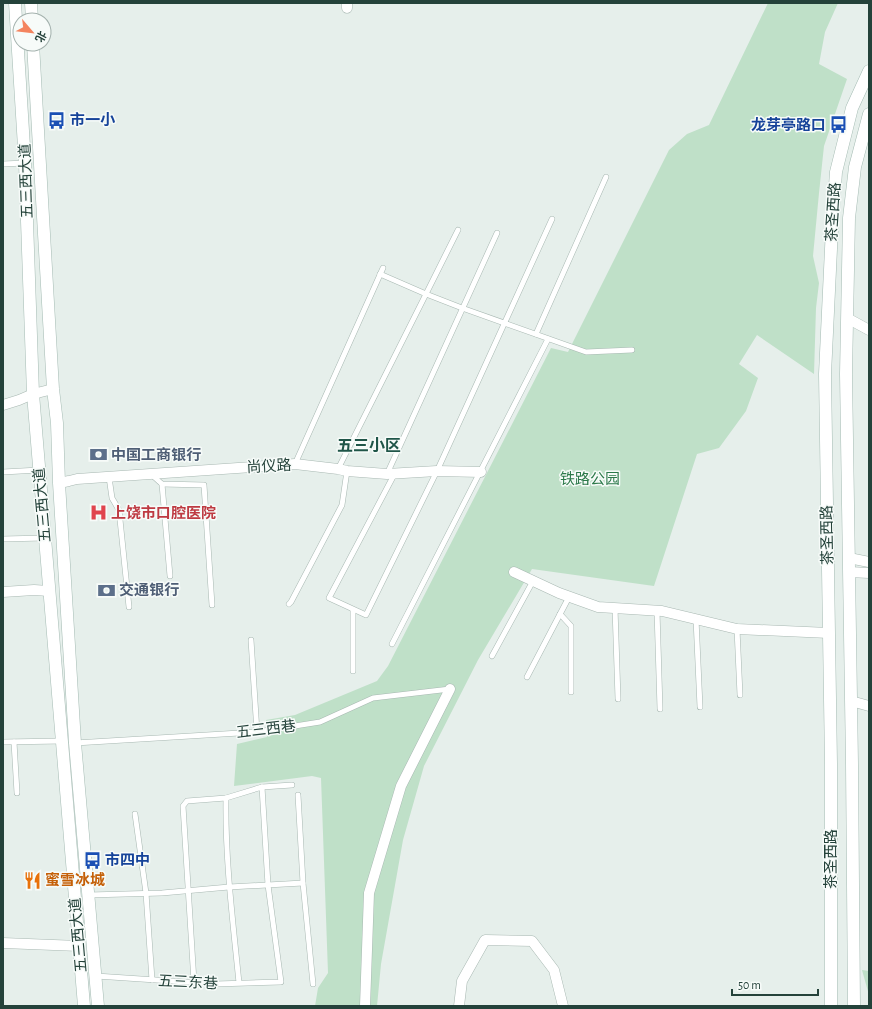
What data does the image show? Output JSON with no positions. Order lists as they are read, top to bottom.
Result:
{
  "streets": {
    "main road": ["五三西大道", "茶圣西路"],
    "street": ["尚仪路"],
    "lane": ["五三西巷", "五三东巷"]
  },
  "crossings": [
    ["五三西大道", "尚仪路"],
    ["五三西大道", "五三西巷"],
    ["五三西大道", "五三东巷"]
  ],
  "districts": ["五三小区"],
  "parks": ["铁路公园"],
  "places": {
    "bus stop": ["市一小", "龙芽亭路口", "市四中"],
    "bank": ["中国工商银行", "交通银行"],
    "hospital": ["上饶市口腔医院"],
    "restaurant": ["蜜雪冰城"]
  },
  "scale_bar": "50 m",
  "north": "bottom right"
}
